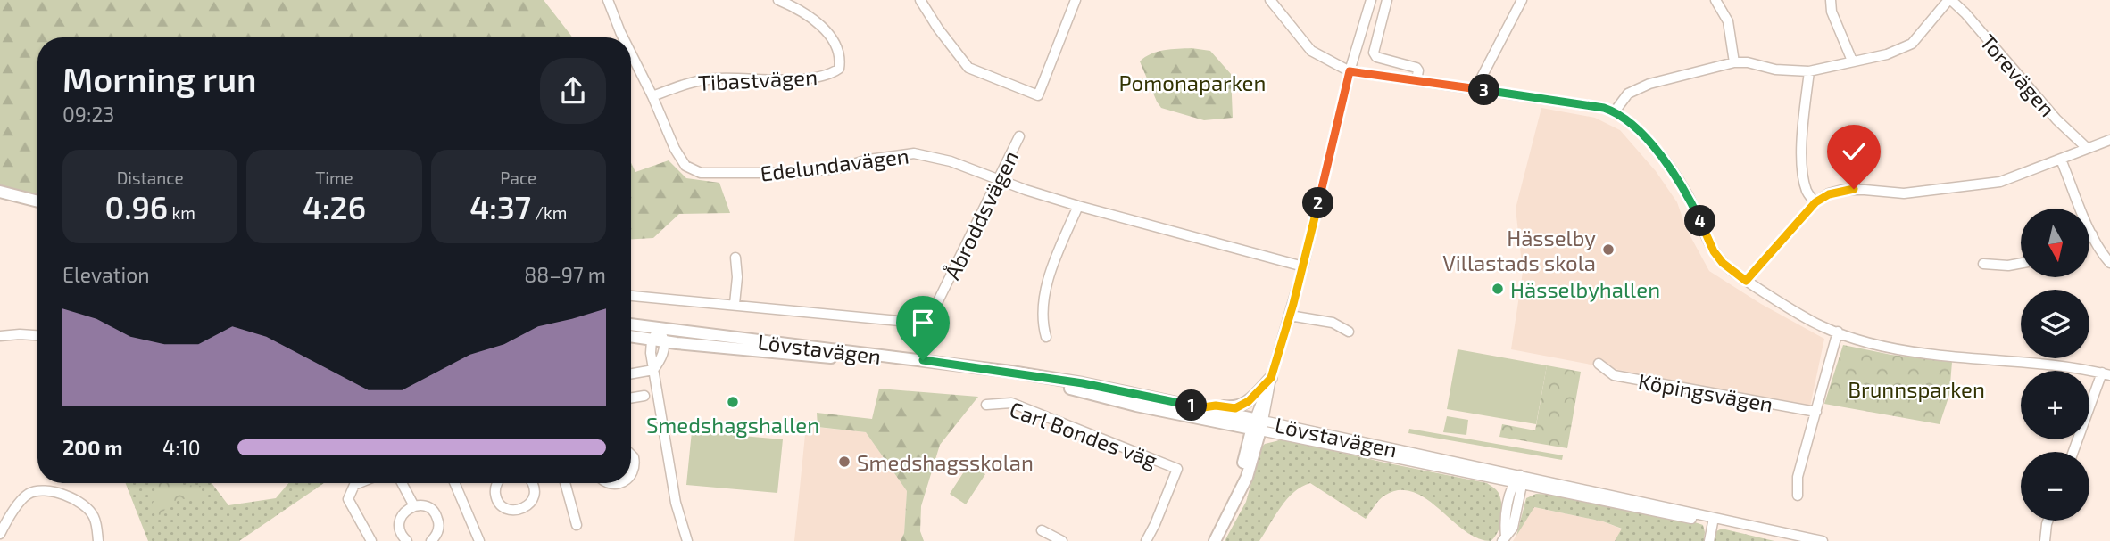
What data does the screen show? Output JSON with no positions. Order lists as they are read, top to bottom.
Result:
{
  "streets": {
    "street": [
      "Torevägen",
      "Tibastvägen",
      "Edelundavägen",
      "Åbroddsvägen",
      "Lövstavägen",
      "Köpingsvägen",
      "Carl Bondes väg"
    ]
  },
  "crossings": [
    ["Tibastvägen", "Edelundavägen"],
    ["Edelundavägen", "Åbroddsvägen"]
  ],
  "parks": ["Pomonaparken", "Brunnsparken"],
  "places": [
    "Hässelby Villastads skola",
    "Hässelbyhallen",
    "Smedshagshallen",
    "Smedshagsskolan"
  ],
  "north": "bottom",
  "page": {
    "heading": ["Morning run", "09:23"],
    "pins": [
      "3",
      "2",
      "4",
      "1"
    ],
    "stats": [
      ["Distance", "0.96 km"],
      ["Time", "4:26"],
      ["Pace", "4:37 /km"]
    ],
    "map_buttons": ["+", "−"],
    "chart": ["Elevation", "88–97 m"],
    "list": [
      {
        "name": "200 m",
        "note": "4:10"
      }
    ]
  }
}
